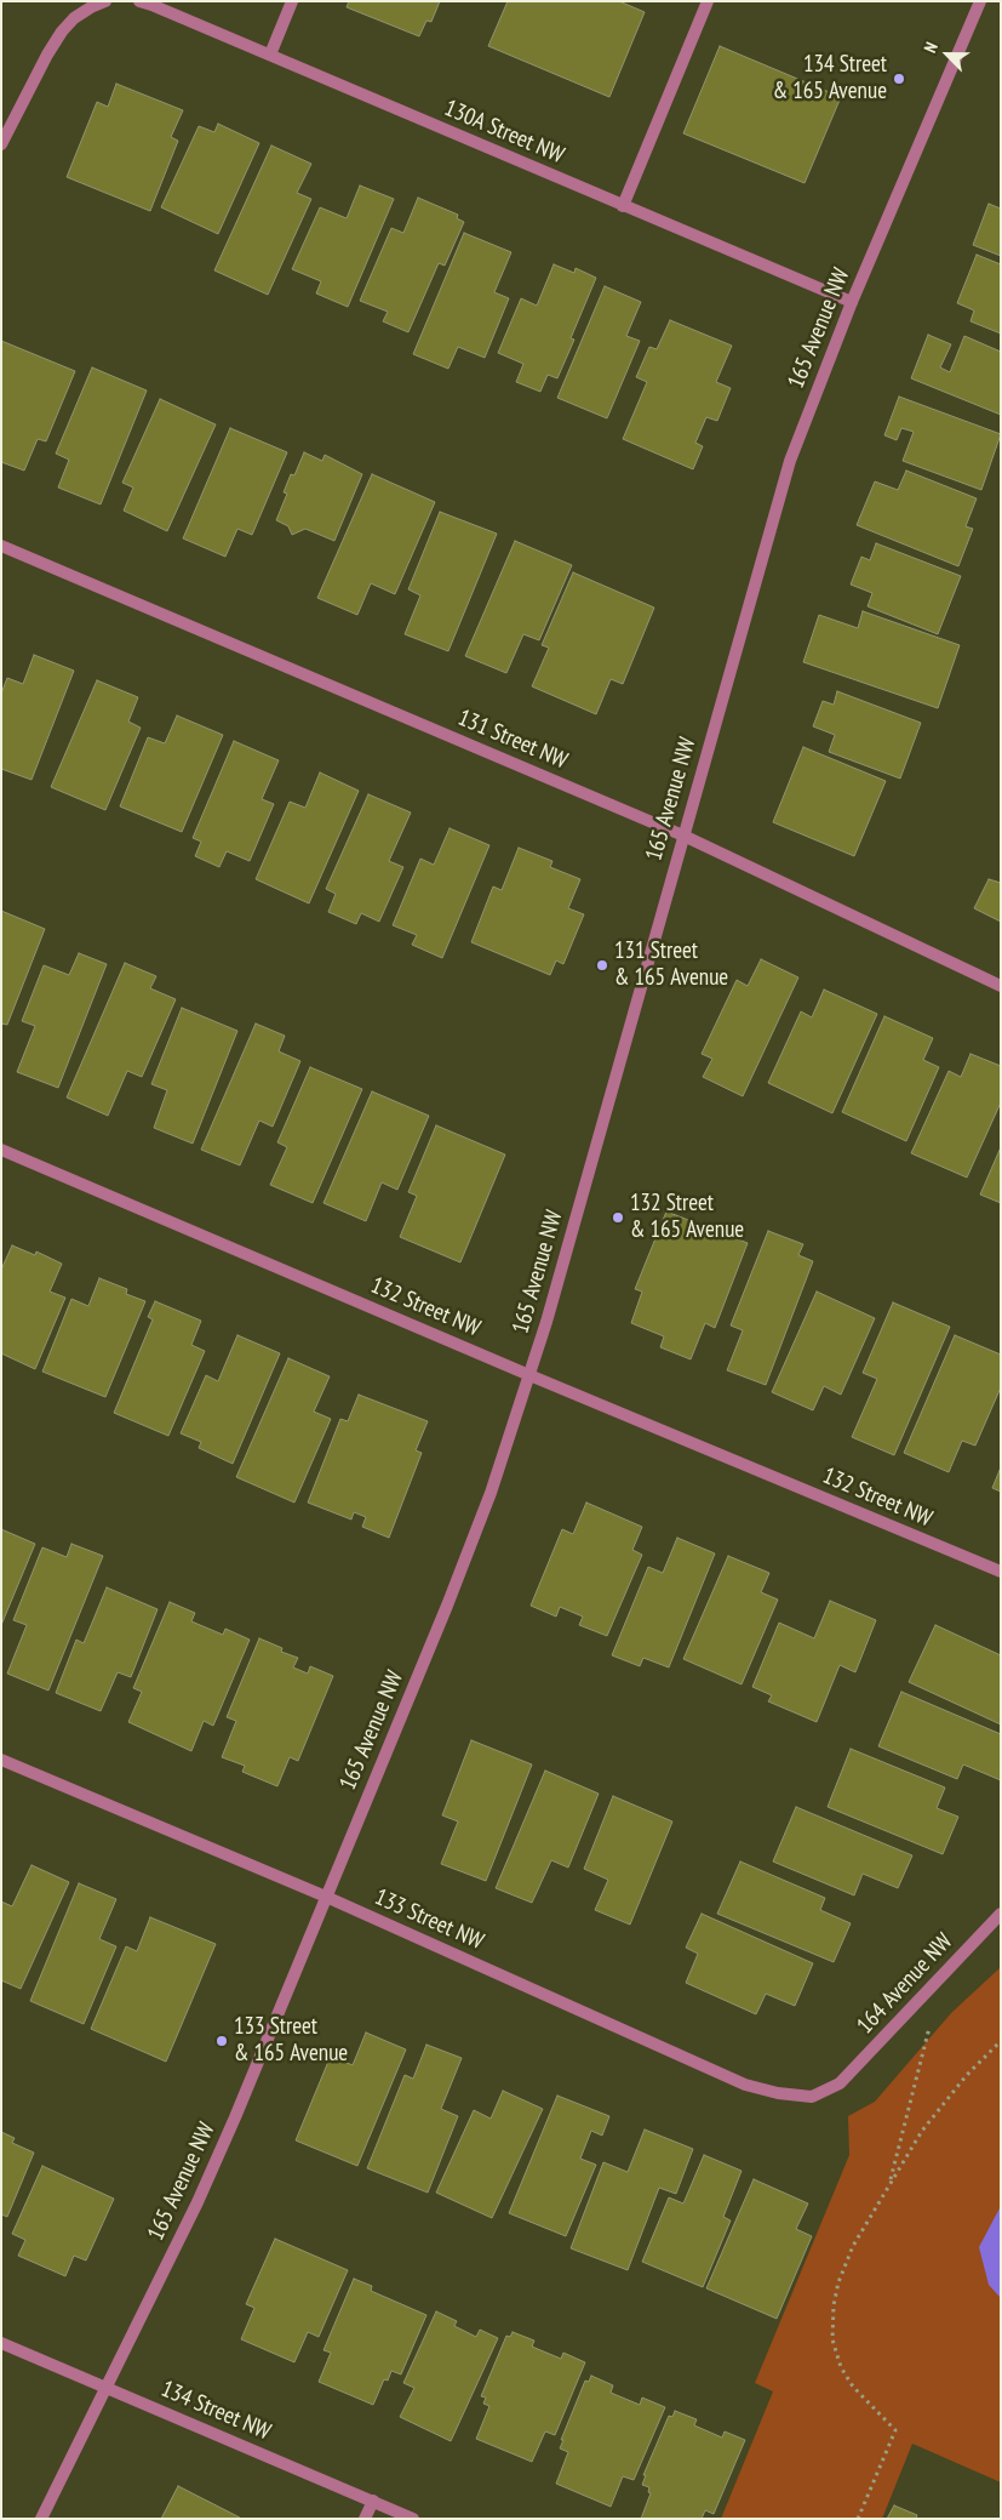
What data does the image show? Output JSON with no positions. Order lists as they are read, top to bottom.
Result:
{
  "streets": {
    "street": [
      "130A Street NW",
      "165 Avenue NW",
      "131 Street NW",
      "132 Street NW",
      "133 Street NW",
      "164 Avenue NW",
      "134 Street NW"
    ]
  },
  "crossings": [
    ["130A Street NW", "165 Avenue NW"],
    ["165 Avenue NW", "131 Street NW"],
    ["165 Avenue NW", "132 Street NW"],
    ["165 Avenue NW", "133 Street NW"],
    ["165 Avenue NW", "134 Street NW"],
    ["133 Street NW", "164 Avenue NW"]
  ],
  "places": [
    "134 Street & 165 Avenue",
    "131 Street & 165 Avenue",
    "132 Street & 165 Avenue",
    "133 Street & 165 Avenue"
  ],
  "north": "top left"
}
